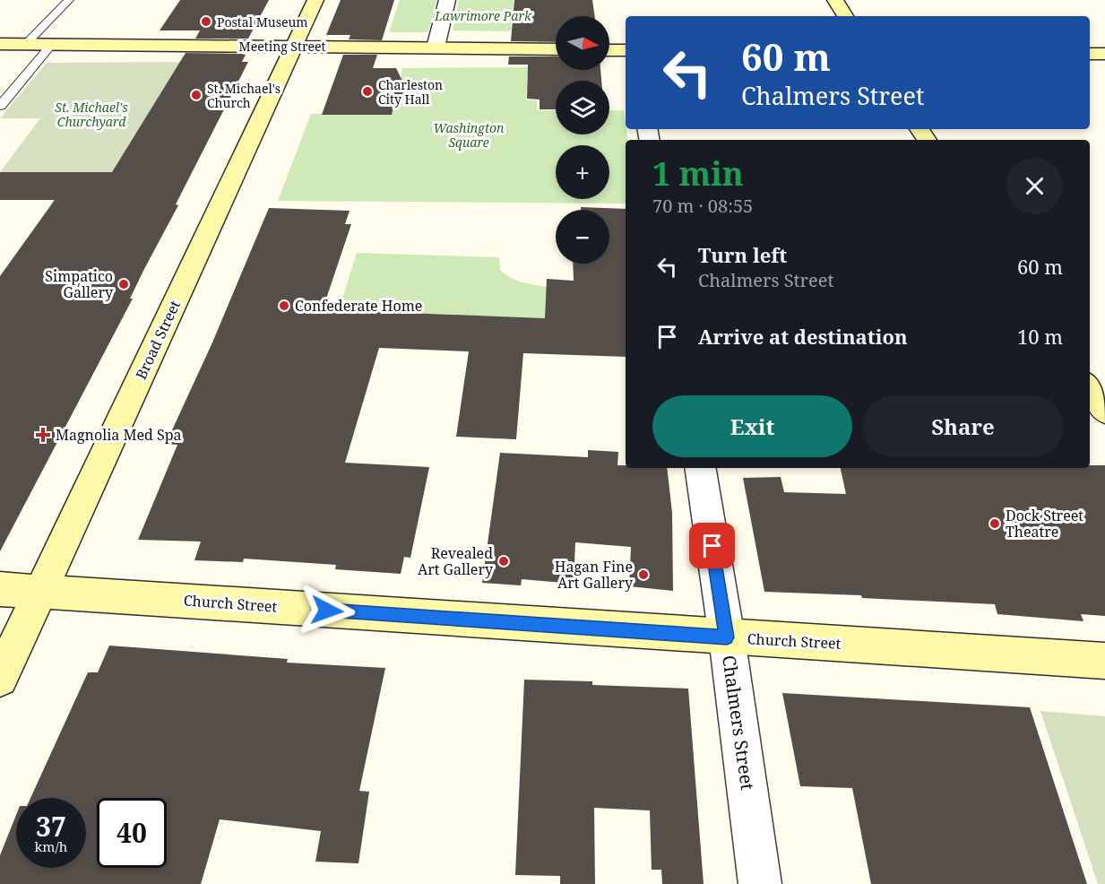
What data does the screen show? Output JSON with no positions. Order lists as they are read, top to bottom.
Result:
{
  "streets": {
    "street": [
      "Meeting Street",
      "Broad Street",
      "Church Street",
      "Chalmers Street"
    ]
  },
  "crossings": [
    ["Meeting Street", "Broad Street"],
    ["Broad Street", "Church Street"],
    ["Church Street", "Chalmers Street"]
  ],
  "parks": ["Lawrimore Park", "St. Michael's Churchyard", "Washington Square"],
  "places": {
    "other": [
      "Postal Museum",
      "Charleston City Hall",
      "St. Michael's Church",
      "Simpatico Gallery",
      "Confederate Home",
      "Dock Street Theatre",
      "Revealed Art Gallery",
      "Hagan Fine Art Gallery"
    ],
    "health": ["Magnolia Med Spa"]
  },
  "north": "right",
  "page": {
    "map_buttons": ["+", "−"],
    "turn": ["60 m", "Chalmers Street"],
    "heading": ["1 min", "70 m · 08:55"],
    "list": [
      {
        "name": "Turn left",
        "note": "Chalmers Street",
        "value": "60 m"
      },
      {
        "name": "Arrive at destination",
        "value": "10 m"
      }
    ],
    "buttons": ["Exit", "Share"],
    "speed": "37 km/h",
    "limit": "40"
  }
}
